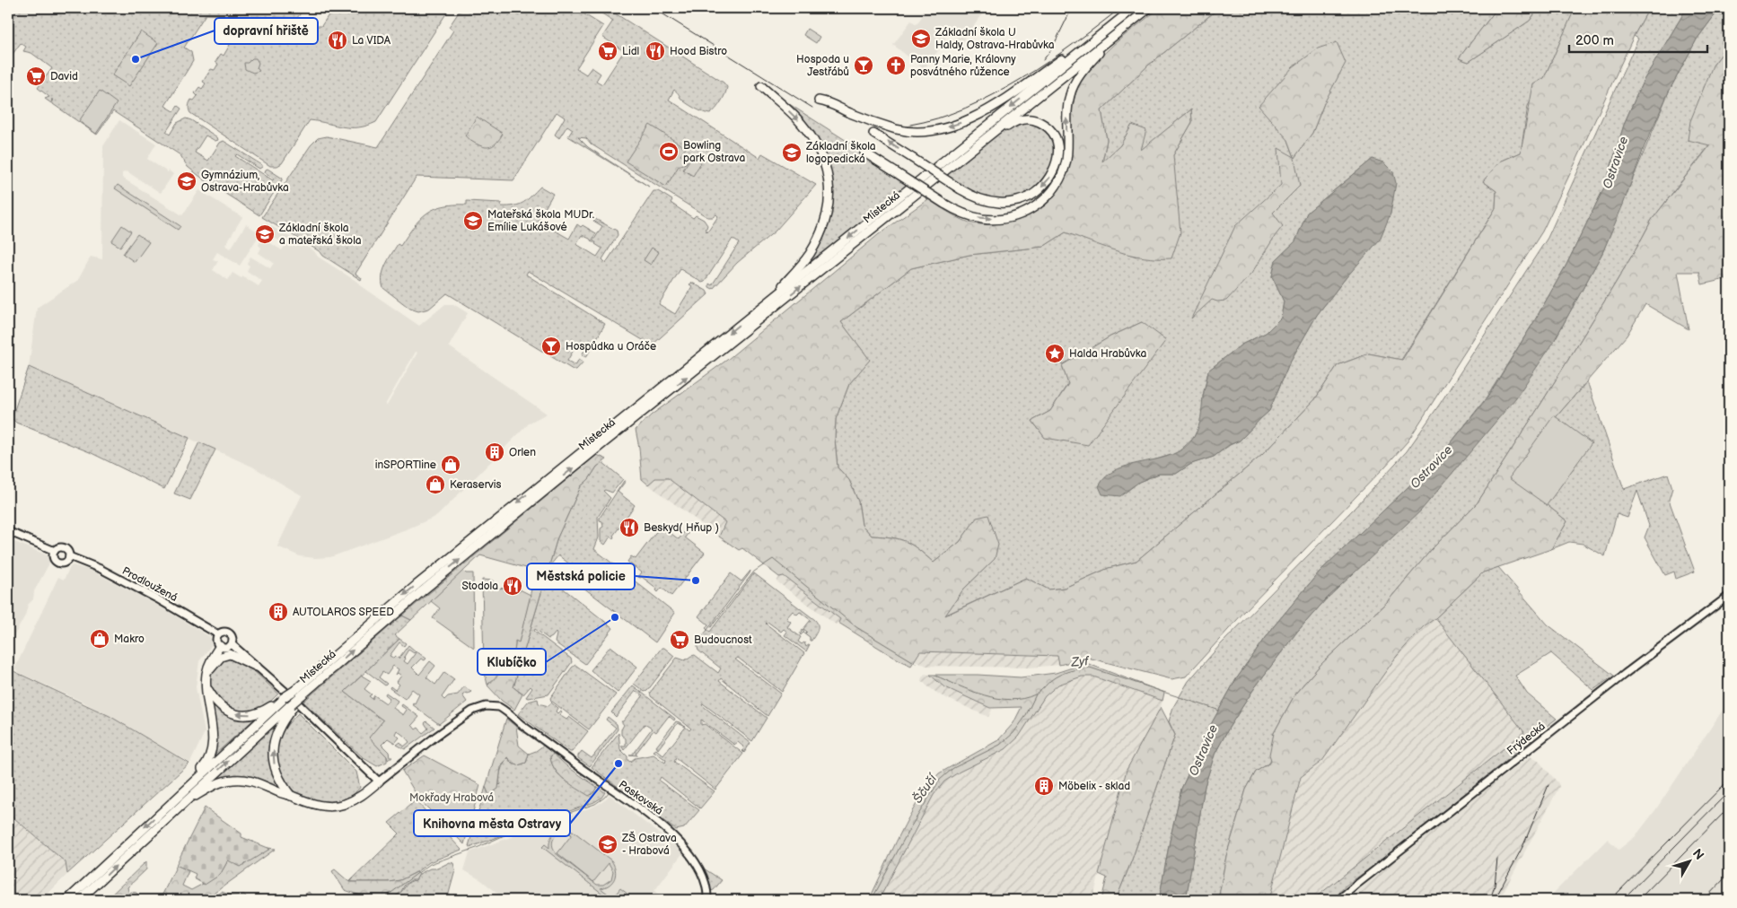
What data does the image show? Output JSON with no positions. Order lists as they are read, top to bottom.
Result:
{
  "streets": {
    "highway": ["Místecká"],
    "main road": ["Prodloužená", "Frýdecká", "Paskovská"]
  },
  "water": ["Ostravice", "Zyf", "Ščučí"],
  "parks": ["Mokřady Hrabová"],
  "places": {
    "school or university": [
      "Základní škola U Haldy, Ostrava-Hrabůvka",
      "Základní škola logopedická",
      "Gymnázium, Ostrava-Hrabůvka",
      "Mateřská škola MUDr. Emílie Lukášové",
      "Základní škola a mateřská škola",
      "ZŠ Ostrava - Hrabová"
    ],
    "restaurant": [
      "La VIDA",
      "Hood Bistro",
      "Beskyd( Hňup )",
      "Stodola"
    ],
    "supermarket": ["Lidl", "David", "Budoucnost"],
    "other": [
      "dopravní hřiště",
      "Městská policie",
      "Klubíčko",
      "Knihovna města Ostravy"
    ],
    "bar": ["Hospoda u Jestřábů", "Hospůdka u Oráče"],
    "church": ["Panny Marie, Královny posvátného růžence"],
    "sports": ["Bowling park Ostrava"],
    "place": ["Halda Hrabůvka"],
    "building": ["Orlen", "AUTOLAROS SPEED", "Möbelix - sklad"],
    "shop": ["inSPORTline", "Keraservis", "Makro"]
  },
  "scale_bar": "200 m",
  "north": "top right"
}
